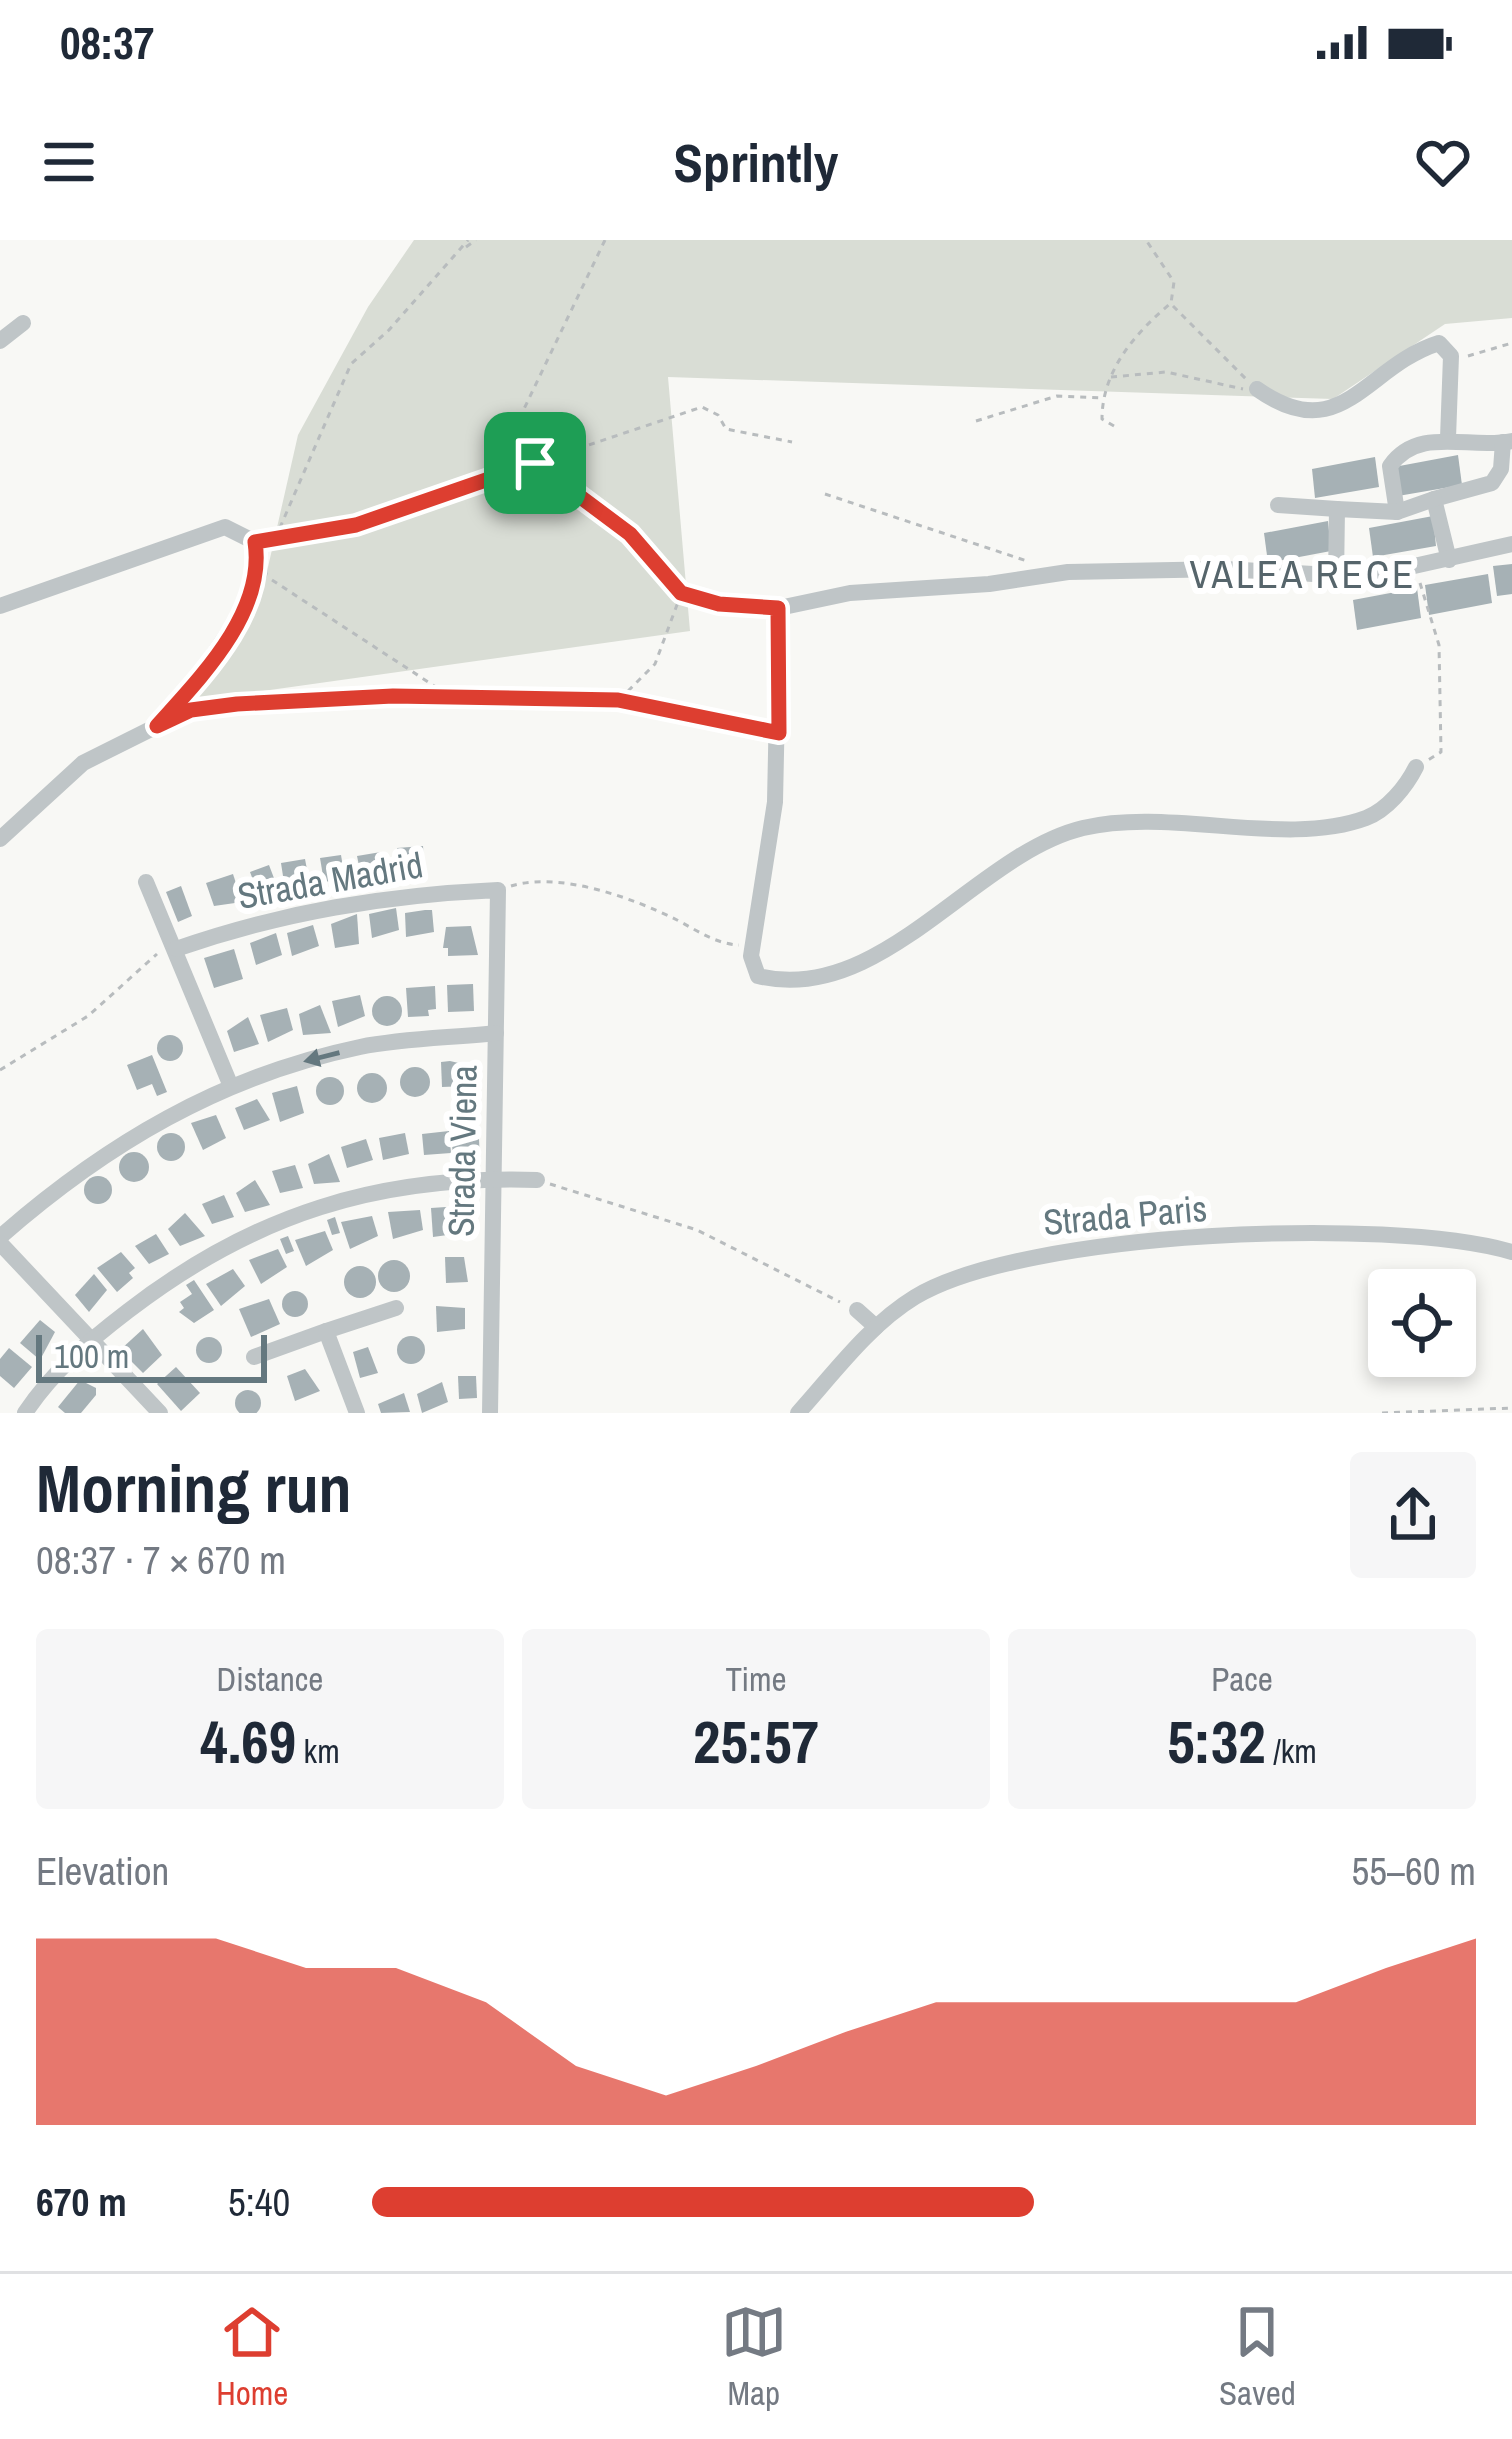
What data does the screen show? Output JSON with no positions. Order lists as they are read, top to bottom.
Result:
{
  "streets": {
    "street": ["Strada Madrid", "Strada Viena", "Strada Paris"]
  },
  "crossings": [
    ["Strada Madrid", "Strada Viena"]
  ],
  "districts": ["VALEA RECE"],
  "scale_bar": "100 m",
  "page": {
    "status": "08:37",
    "header": "Sprintly",
    "scale": "100 m",
    "heading": ["Morning run", "08:37 · 7 × 670 m"],
    "stats": [
      ["Distance", "4.69 km"],
      ["Time", "25:57"],
      ["Pace", "5:32 /km"]
    ],
    "chart": ["Elevation", "55–60 m"],
    "list": [
      {
        "name": "670 m",
        "note": "5:40"
      }
    ],
    "tabs": ["Home", "Map", "Saved"]
  }
}
